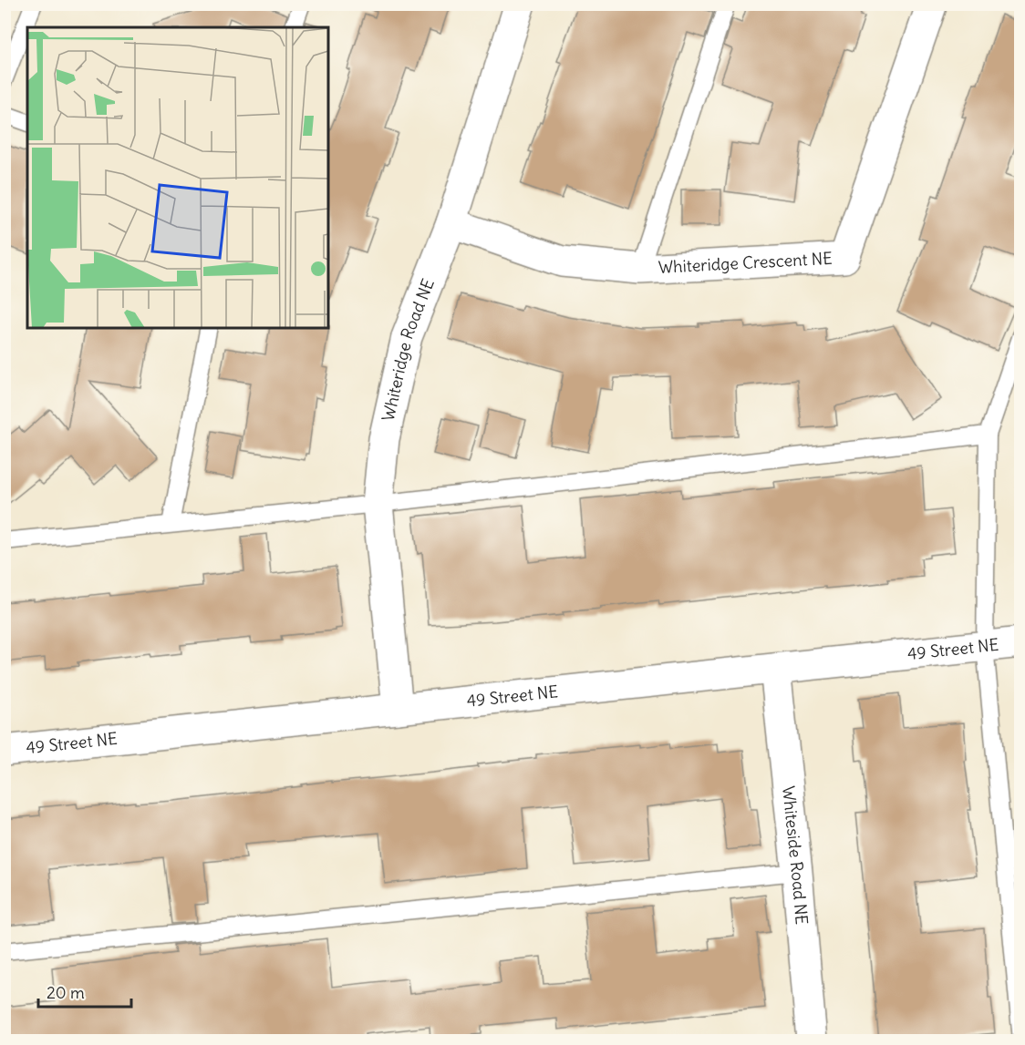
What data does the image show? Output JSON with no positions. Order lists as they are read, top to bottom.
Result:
{
  "streets": {
    "street": [
      "Whiteridge Crescent NE",
      "Whiteridge Road NE",
      "49 Street NE",
      "Whiteside Road NE"
    ]
  },
  "crossings": [
    ["Whiteridge Crescent NE", "Whiteridge Road NE"],
    ["Whiteridge Road NE", "49 Street NE"],
    ["49 Street NE", "Whiteside Road NE"]
  ],
  "scale_bar": "20 m"
}
